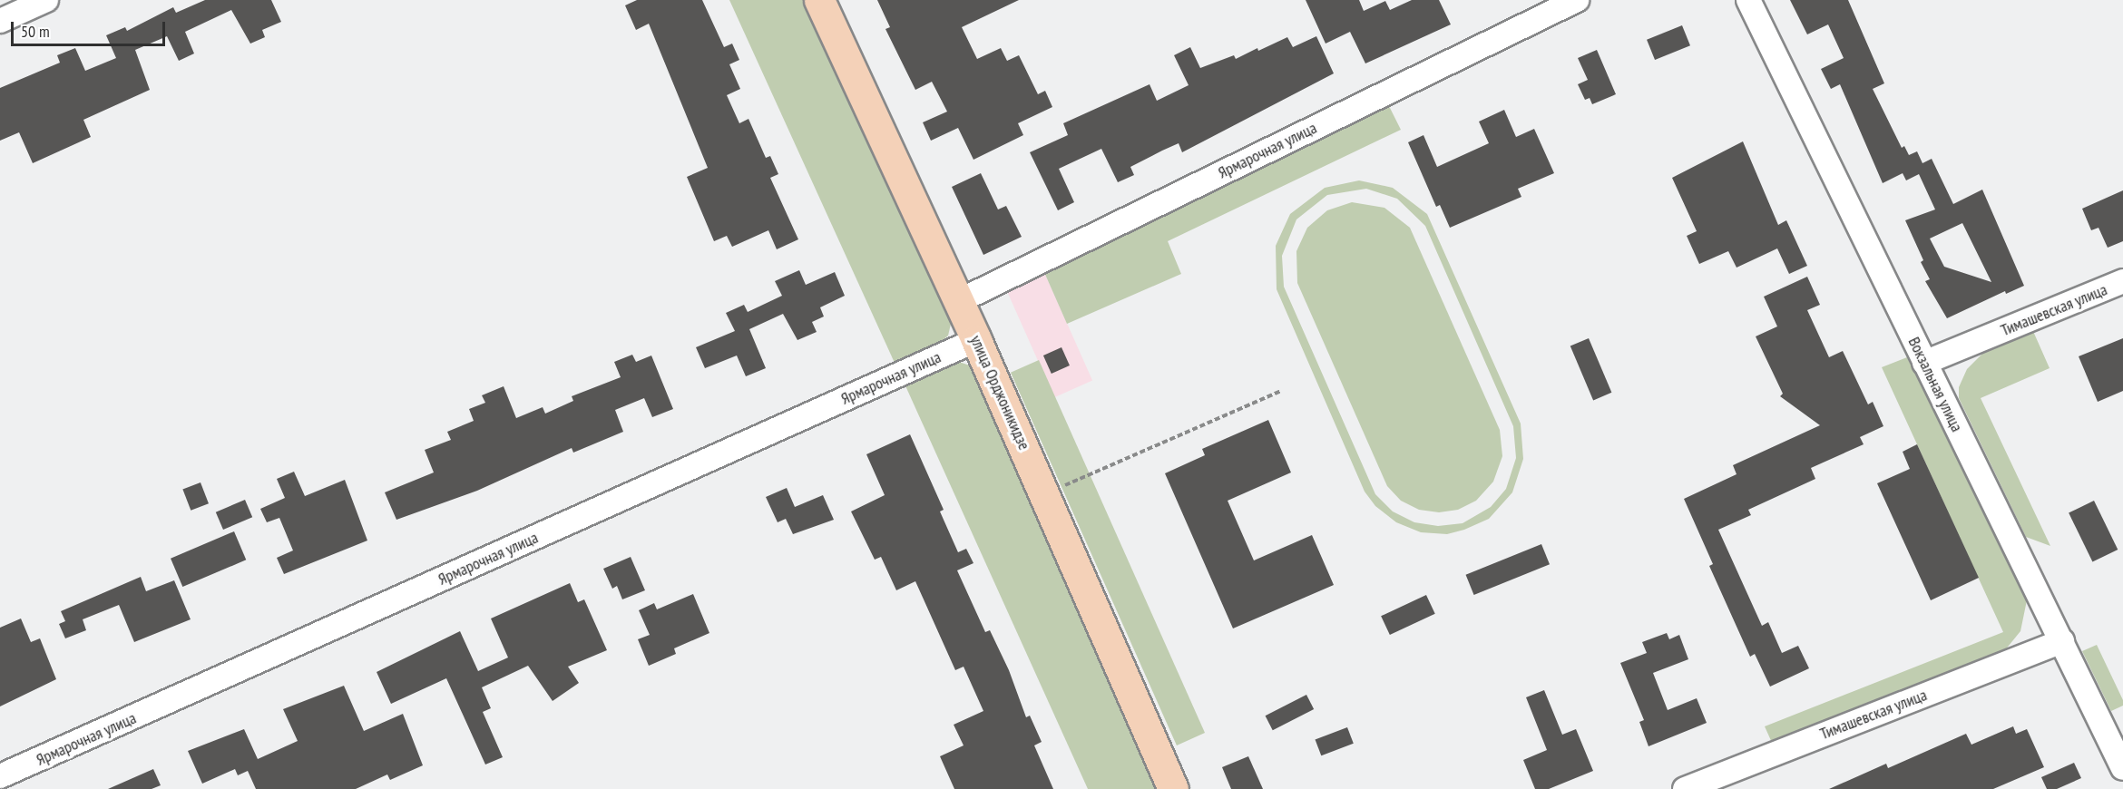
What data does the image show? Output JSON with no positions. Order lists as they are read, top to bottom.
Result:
{
  "streets": {
    "main road": ["улица Орджоникидзе"],
    "street": ["Ярмарочная улица", "Тимашевская улица", "Вокзальная улица"]
  },
  "crossings": [
    ["Ярмарочная улица", "улица Орджоникидзе"],
    ["Тимашевская улица", "Вокзальная улица"]
  ],
  "scale_bar": "50 m"
}
